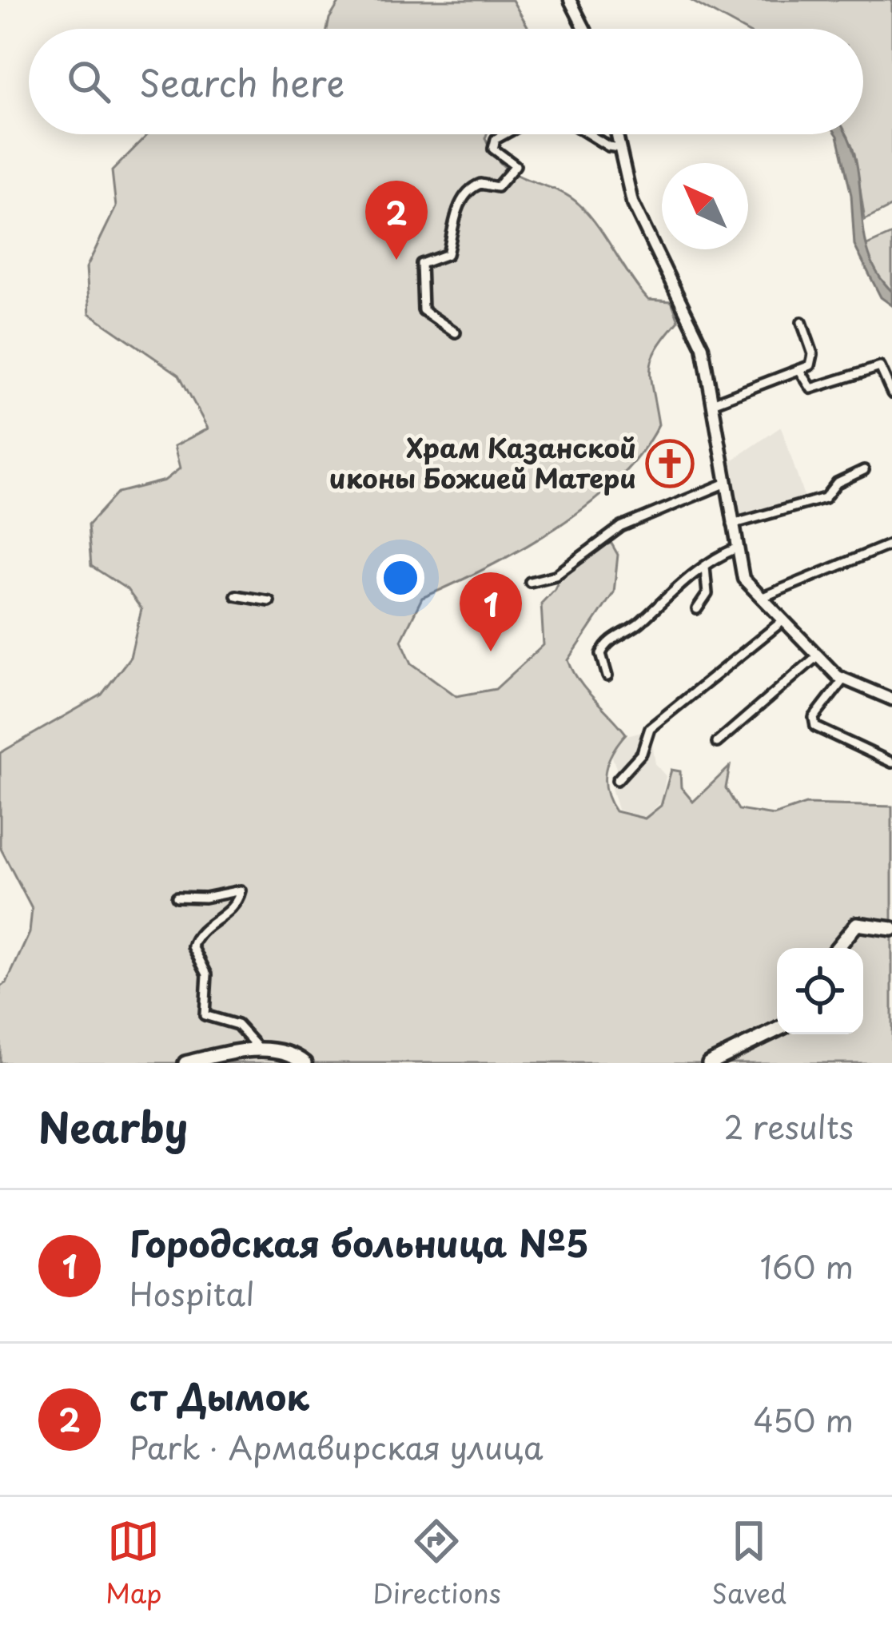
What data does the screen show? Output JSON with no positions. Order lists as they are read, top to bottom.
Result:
{
  "places": {
    "church": ["Храм Казанской иконы Божией Матери"]
  },
  "north": "top left",
  "page": {
    "search": "Search here",
    "pins": ["2", "1"],
    "heading": ["Nearby", "2 results"],
    "list": [
      {
        "mark": "1",
        "name": "Городская больница №5",
        "note": "Hospital",
        "value": "160 m"
      },
      {
        "mark": "2",
        "name": "ст Дымок",
        "note": "Park · Армавирская улица",
        "value": "450 m"
      }
    ],
    "nav": ["Map", "Directions", "Saved"]
  }
}
